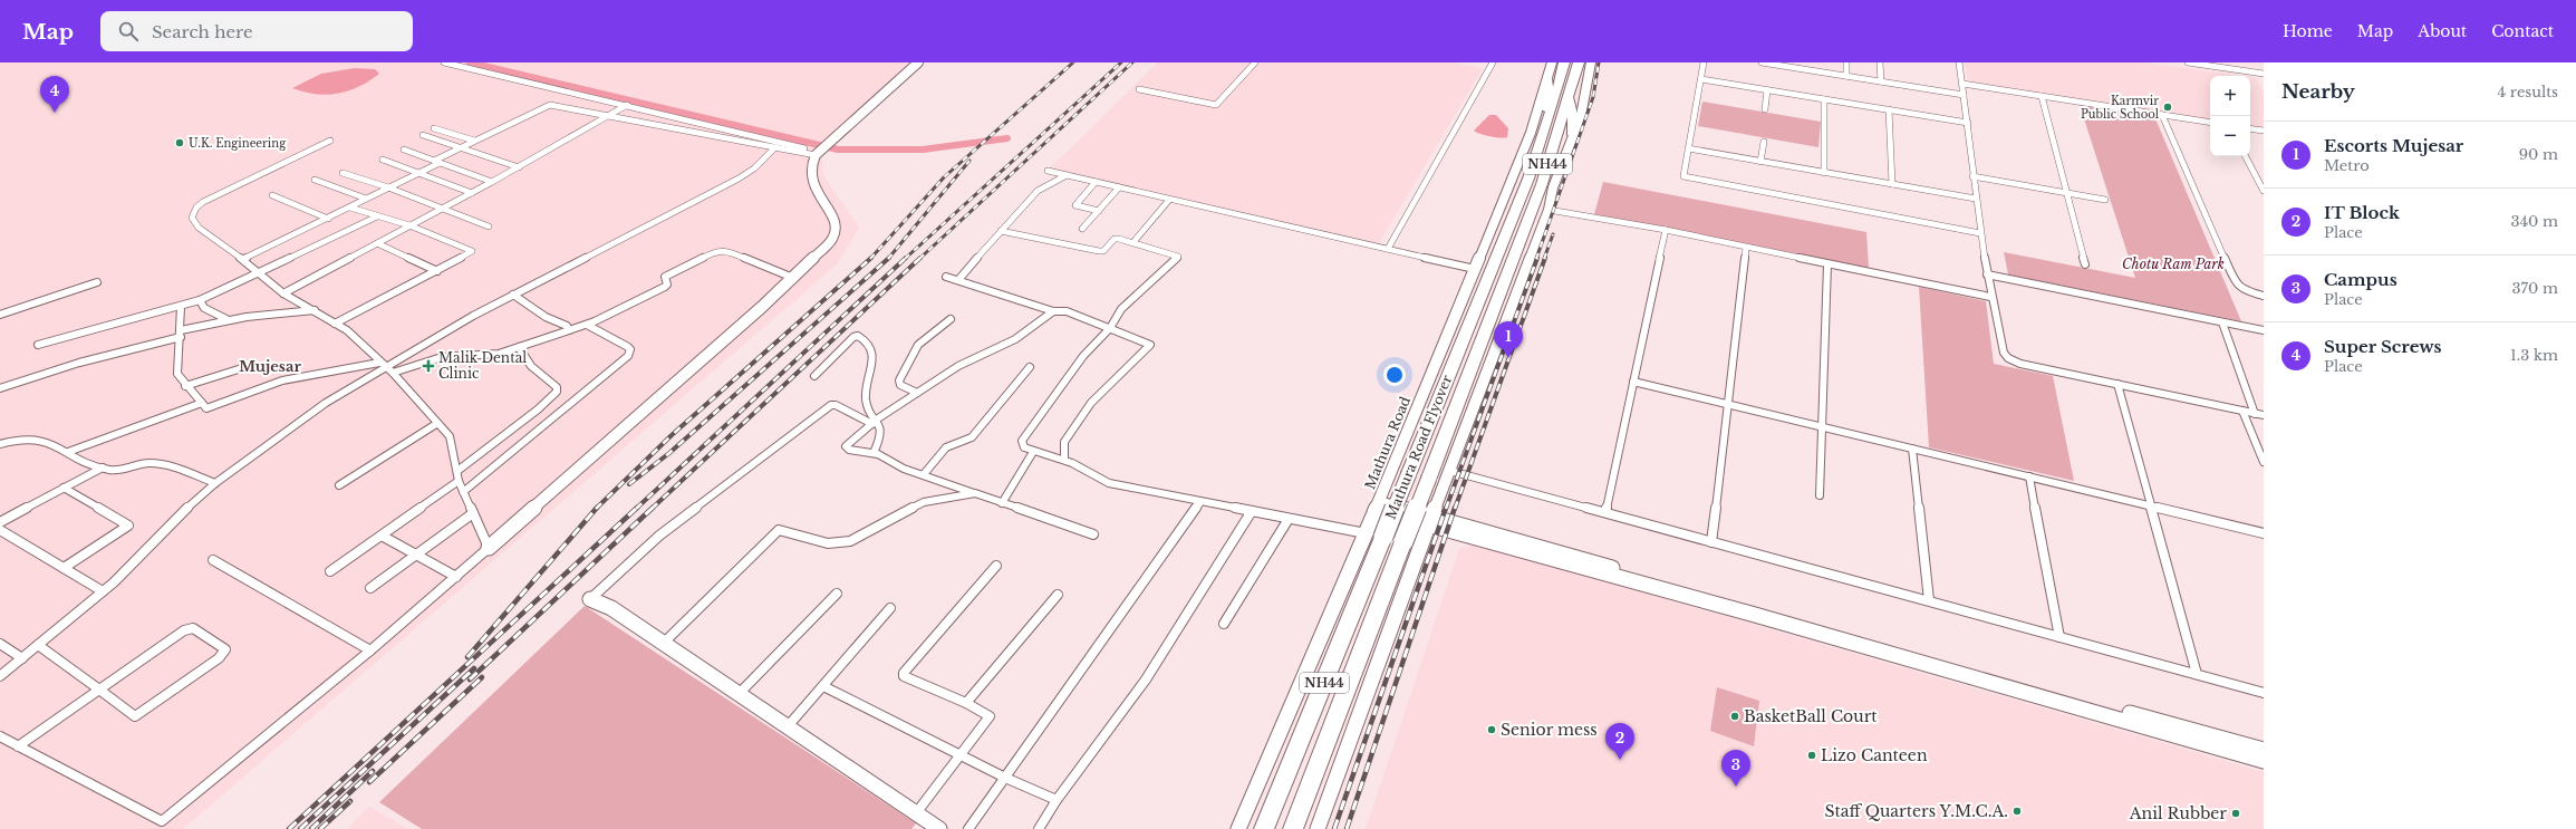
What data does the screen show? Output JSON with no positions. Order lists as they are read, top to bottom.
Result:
{
  "streets": {
    "highway": ["NH44", "Mathura Road Flyover"],
    "main road": ["Mathura Road"]
  },
  "crossings": [
    ["NH44", "Mathura Road Flyover"]
  ],
  "districts": ["Mujesar"],
  "parks": ["Chotu Ram Park"],
  "places": {
    "other": [
      "Karmvir Public School",
      "U.K. Engineering",
      "BasketBall Court",
      "Senior mess",
      "Lizo Canteen",
      "Staff Quarters Y.M.C.A.",
      "Anil Rubber"
    ],
    "health": ["Malik Dental Clinic"]
  },
  "page": {
    "header": "Map",
    "search": "Search here",
    "nav": [
      "Home",
      "Map",
      "About",
      "Contact"
    ],
    "heading": ["Nearby", "4 results"],
    "map_buttons": ["+", "−"],
    "pins": [
      "4",
      "1",
      "2",
      "3"
    ],
    "list": [
      {
        "mark": "1",
        "name": "Escorts Mujesar",
        "note": "Metro",
        "value": "90 m"
      },
      {
        "mark": "2",
        "name": "IT Block",
        "note": "Place",
        "value": "340 m"
      },
      {
        "mark": "3",
        "name": "Campus",
        "note": "Place",
        "value": "370 m"
      },
      {
        "mark": "4",
        "name": "Super Screws",
        "note": "Place",
        "value": "1.3 km"
      }
    ]
  }
}
